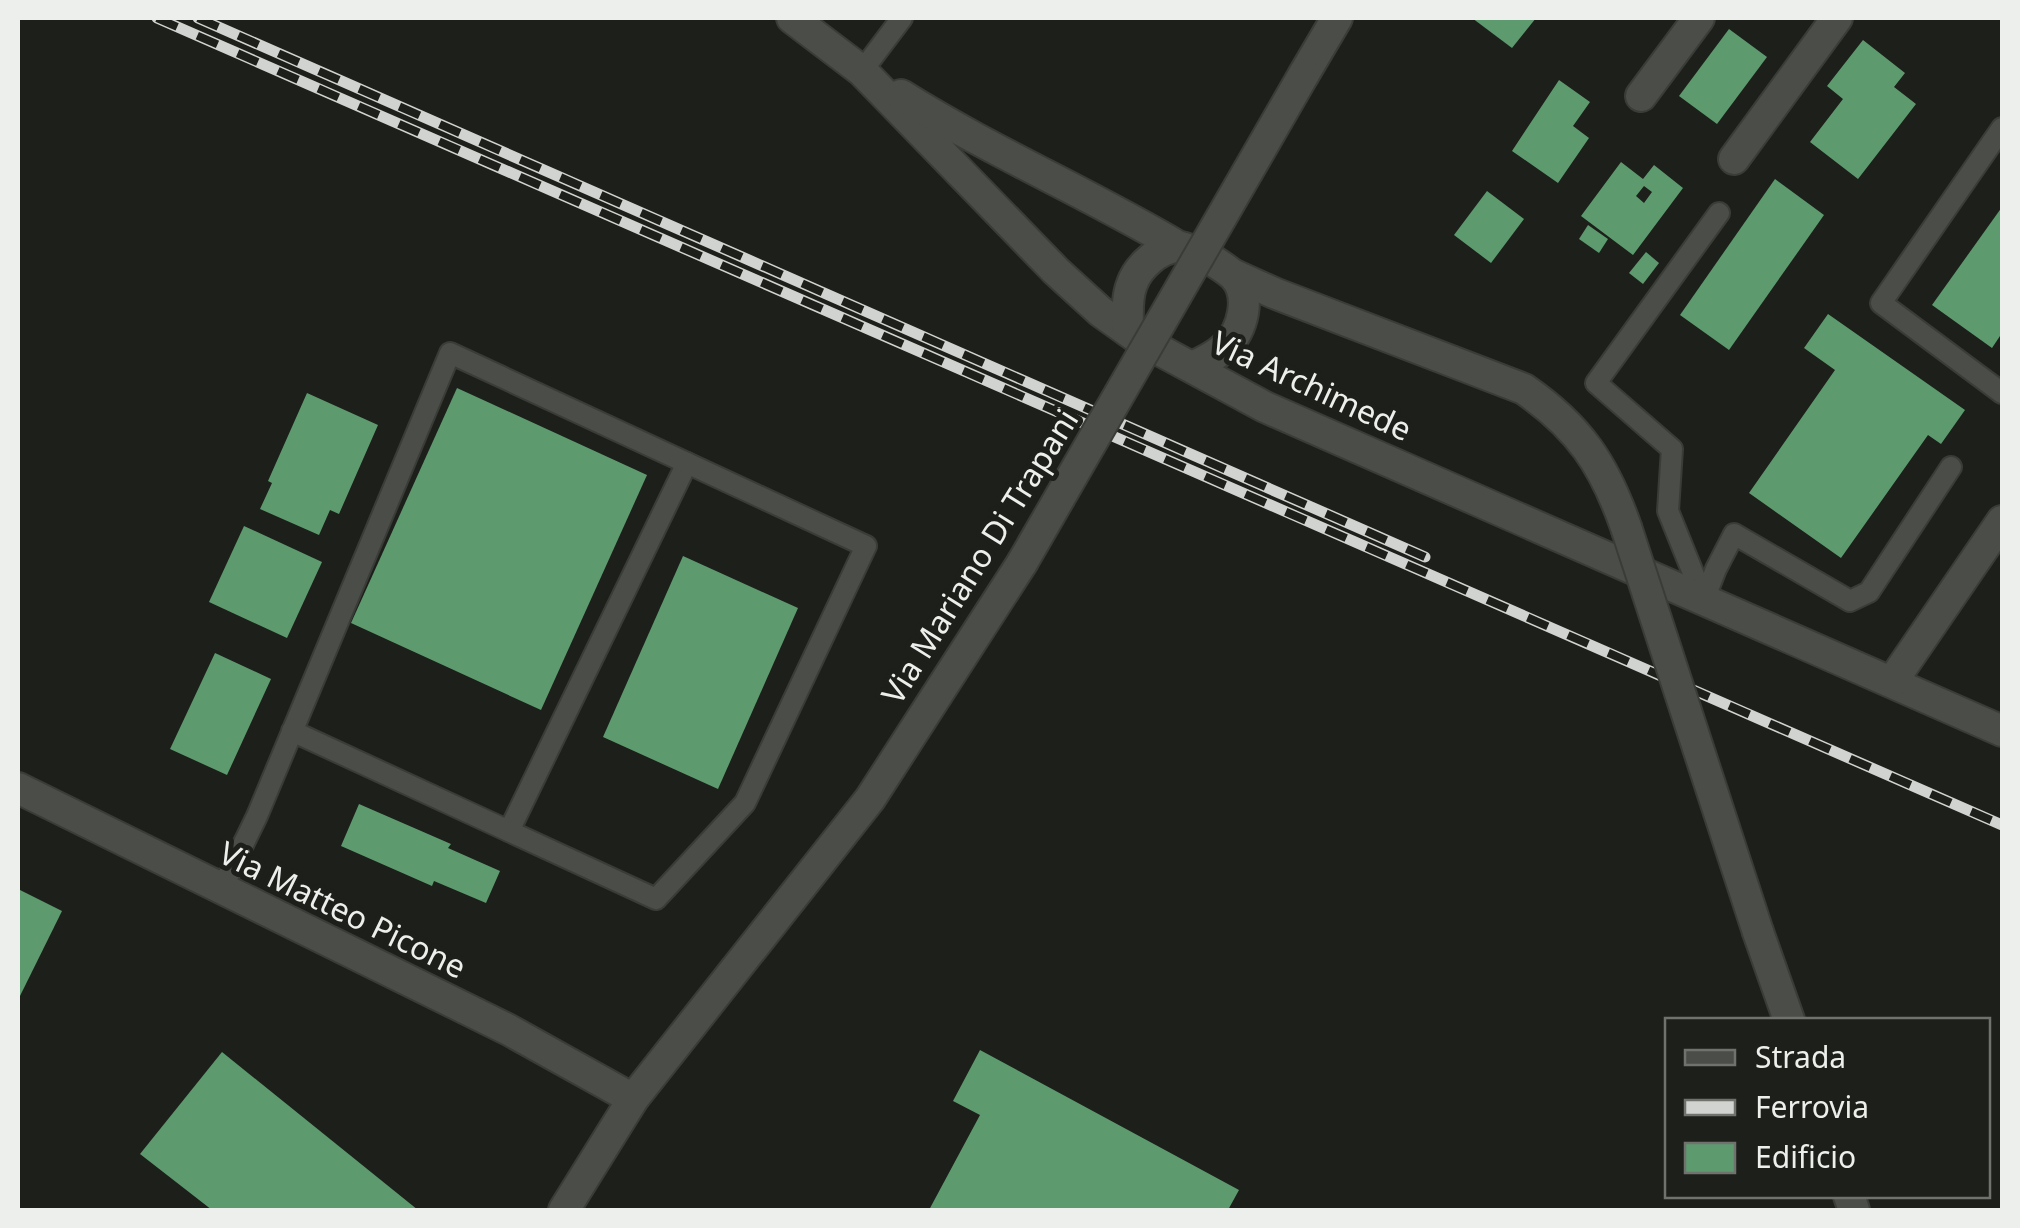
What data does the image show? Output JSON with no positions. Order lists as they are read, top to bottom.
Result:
{
  "streets": {
    "street": ["Via Archimede", "Via Mariano Di Trapani", "Via Matteo Picone"]
  },
  "crossings": [
    ["Via Mariano Di Trapani", "Via Matteo Picone"]
  ],
  "legend": ["Strada", "Ferrovia", "Edificio"]
}
